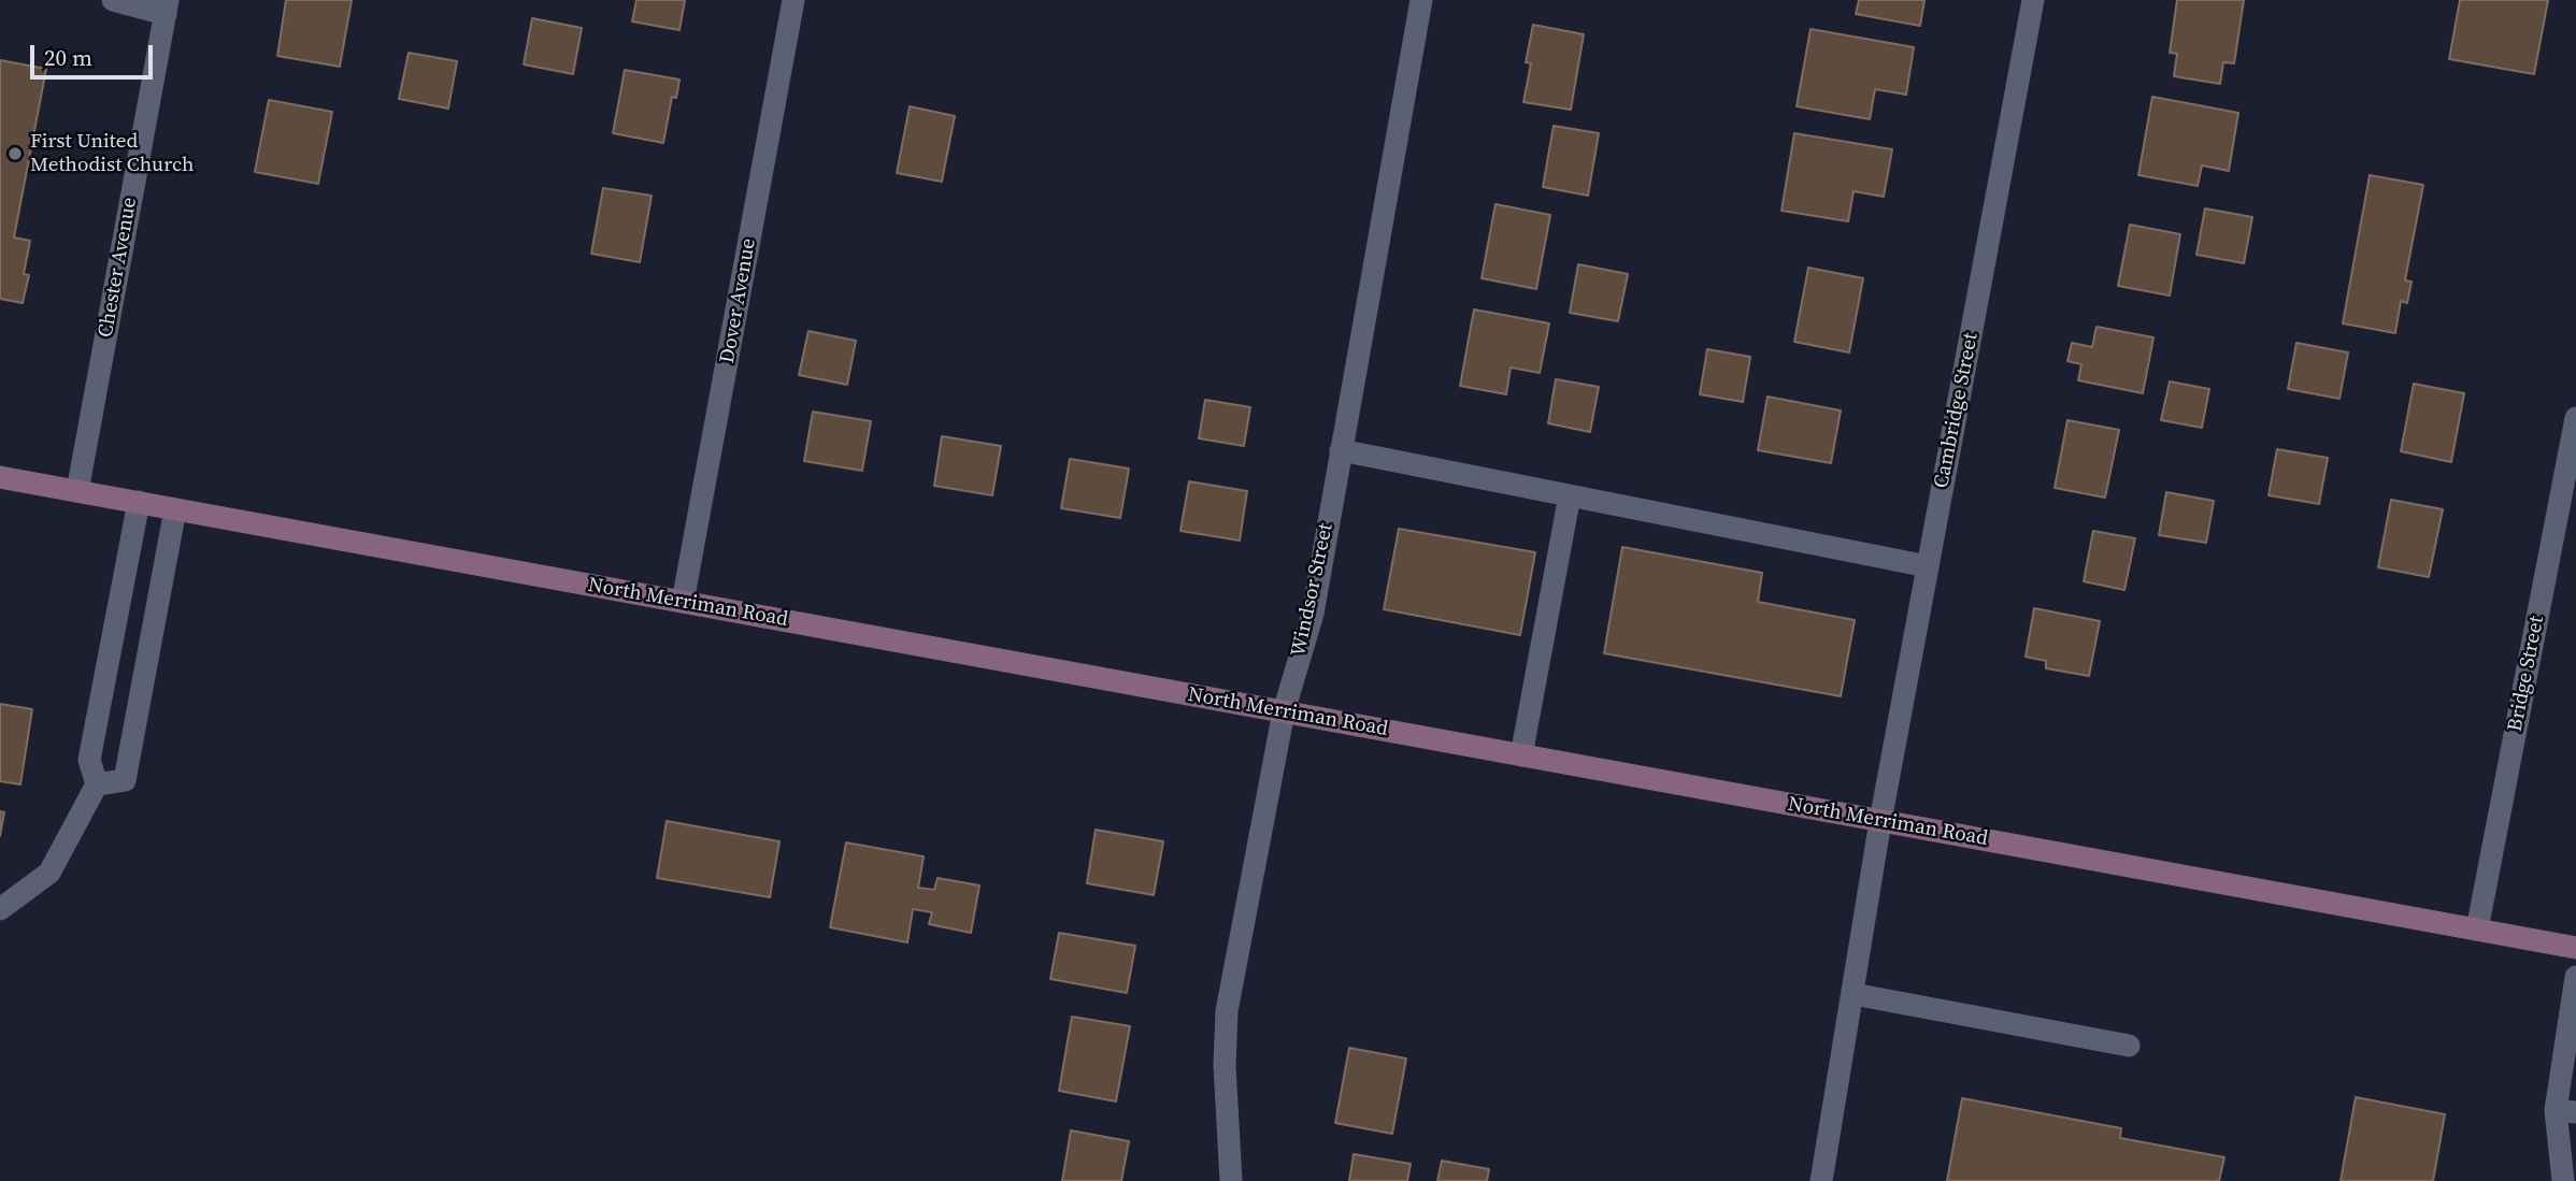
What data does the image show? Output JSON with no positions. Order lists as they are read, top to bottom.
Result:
{
  "streets": {
    "main road": ["North Merriman Road"],
    "street": [
      "Chester Avenue",
      "Dover Avenue",
      "Cambridge Street",
      "Windsor Street",
      "Bridge Street"
    ]
  },
  "crossings": [
    ["Chester Avenue", "North Merriman Road"],
    ["Dover Avenue", "North Merriman Road"],
    ["Cambridge Street", "North Merriman Road"],
    ["Windsor Street", "North Merriman Road"],
    ["North Merriman Road", "Bridge Street"]
  ],
  "places": ["First United Methodist Church"],
  "scale_bar": "20 m"
}
